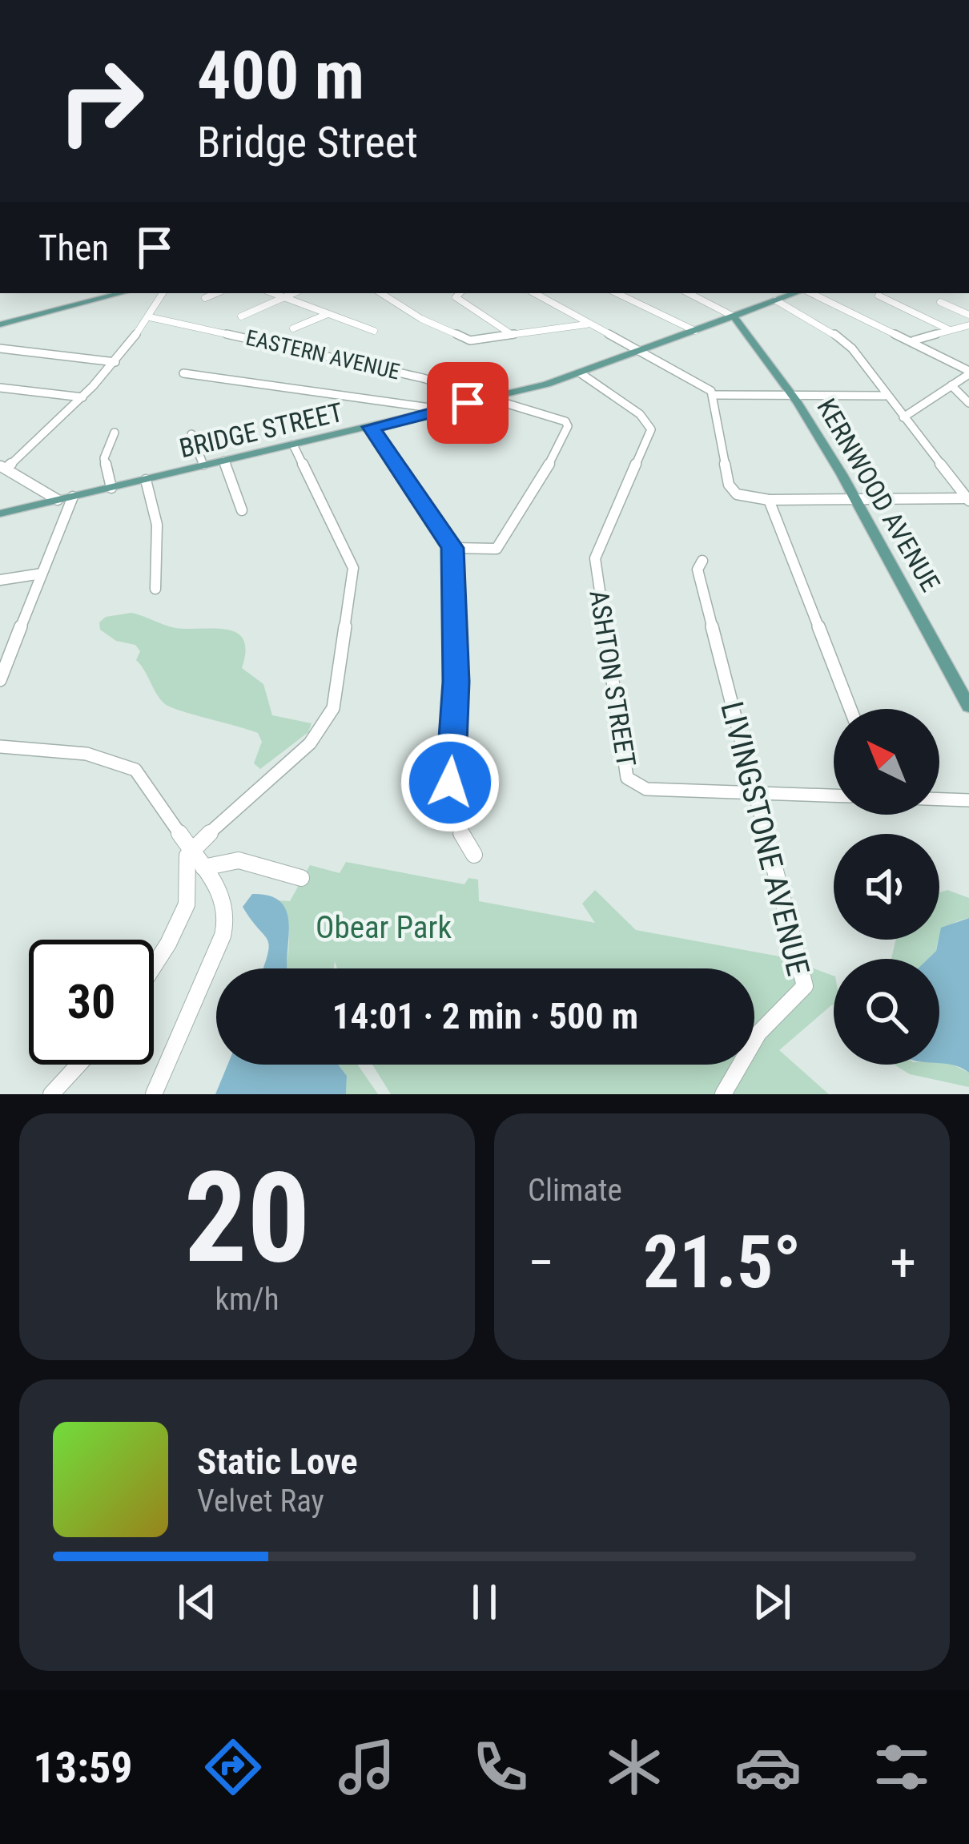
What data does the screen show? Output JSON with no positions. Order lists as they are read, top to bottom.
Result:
{
  "streets": {
    "main road": ["BRIDGE STREET", "KERNWOOD AVENUE"],
    "street": ["EASTERN AVENUE", "ASHTON STREET", "LIVINGSTONE AVENUE"]
  },
  "crossings": [
    ["EASTERN AVENUE", "BRIDGE STREET"],
    ["BRIDGE STREET", "KERNWOOD AVENUE"],
    ["BRIDGE STREET", "ASHTON STREET"],
    ["ASHTON STREET", "LIVINGSTONE AVENUE"]
  ],
  "parks": ["Obear Park"],
  "north": "top left",
  "page": {
    "turn": ["400 m", "Bridge Street"],
    "then": "Then",
    "limit": "30",
    "trip": "14:01 · 2 min · 500 m",
    "tile": [
      ["20", "km/h"],
      "Climate"
    ],
    "heat": ["−", "21.5°", "+"],
    "song": ["Static Love", "Velvet Ray"],
    "tabs": "13:59"
  }
}
